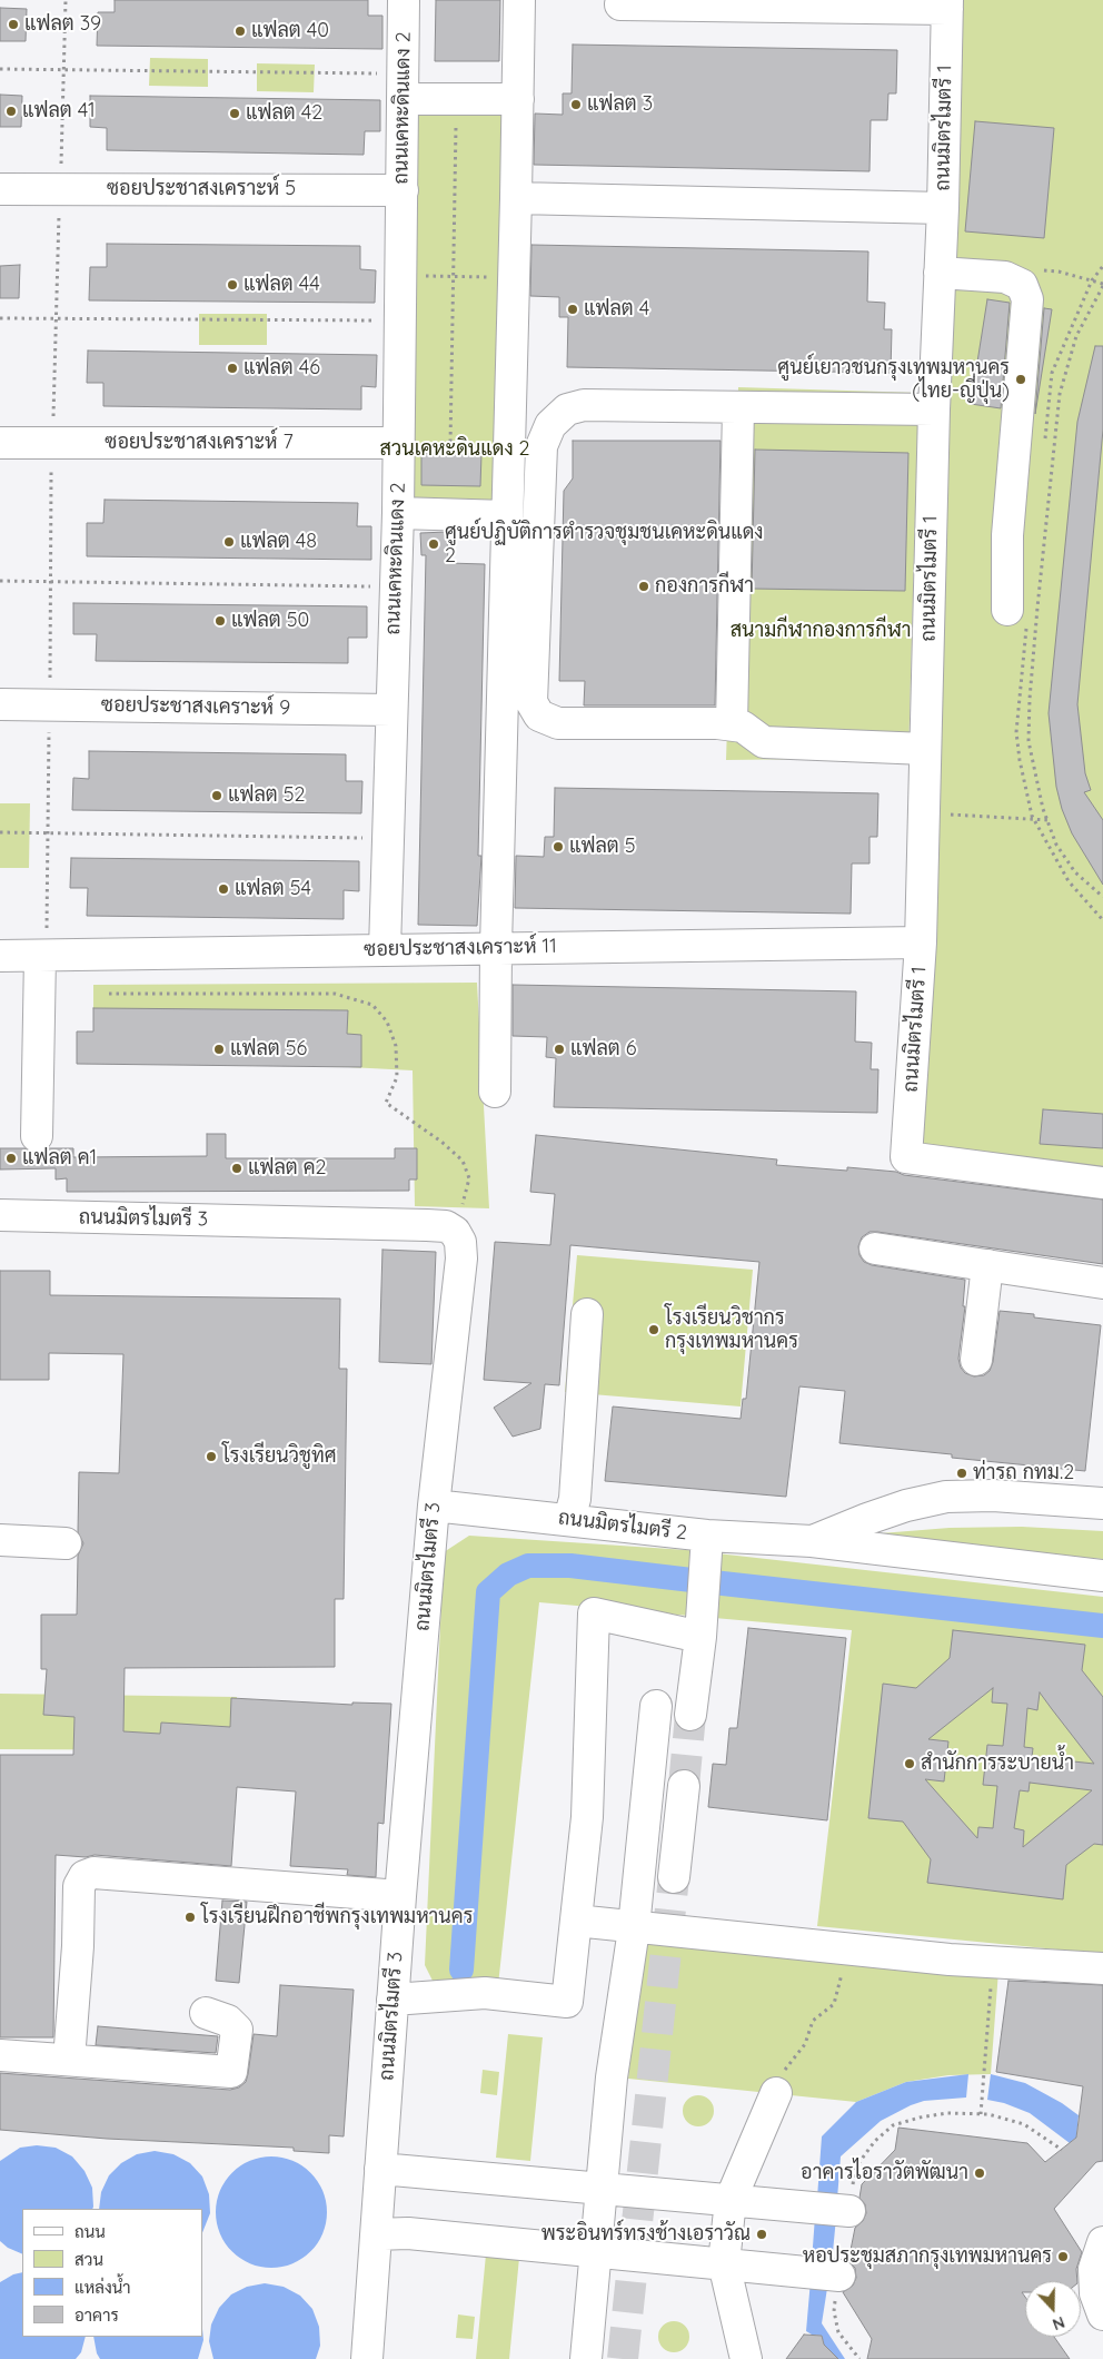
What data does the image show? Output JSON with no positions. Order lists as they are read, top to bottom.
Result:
{
  "streets": {
    "street": [
      "ถนนเคหะดินแดง 2",
      "ถนนมิตรไมตรี 1",
      "ซอยประชาสงเคราะห์ 5",
      "ซอยประชาสงเคราะห์ 7",
      "ซอยประชาสงเคราะห์ 9",
      "ซอยประชาสงเคราะห์ 11",
      "ถนนมิตรไมตรี 3",
      "ถนนมิตรไมตรี 2"
    ]
  },
  "crossings": [
    ["ถนนเคหะดินแดง 2", "ซอยประชาสงเคราะห์ 5"],
    ["ถนนเคหะดินแดง 2", "ซอยประชาสงเคราะห์ 7"],
    ["ถนนเคหะดินแดง 2", "ซอยประชาสงเคราะห์ 9"],
    ["ถนนเคหะดินแดง 2", "ซอยประชาสงเคราะห์ 11"],
    ["ถนนมิตรไมตรี 1", "ซอยประชาสงเคราะห์ 11"],
    ["ถนนมิตรไมตรี 3", "ถนนมิตรไมตรี 2"]
  ],
  "parks": ["สวนเคหะดินแดง 2", "สนามกีฬากองการกีฬา"],
  "places": [
    "แฟลต 39",
    "แฟลต 40",
    "แฟลต 3",
    "แฟลต 41",
    "แฟลต 42",
    "แฟลต 44",
    "แฟลต 4",
    "แฟลต 46",
    "ศูนย์เยาวชนกรุงเทพมหานคร (ไทย-ญี่ปุ่น)",
    "แฟลต 48",
    "ศูนย์ปฏิบัติการตำรวจชุมชนเคหะดินแดง 2",
    "กองการกีฬา",
    "แฟลต 50",
    "แฟลต 52",
    "แฟลต 5",
    "แฟลต 54",
    "แฟลต 56",
    "แฟลต 6",
    "แฟลต ค1",
    "แฟลต ค2",
    "โรงเรียนวิชากร กรุงเทพมหานคร",
    "โรงเรียนวิชูทิศ",
    "ท่ารถ กทม.2",
    "สำนักการระบายน้ำ",
    "โรงเรียนฝึกอาชีพกรุงเทพมหานคร",
    "อาคารไอราวัตพัฒนา",
    "พระอินทร์ทรงช้างเอราวัณ",
    "หอประชุมสภากรุงเทพมหานคร"
  ],
  "legend": [
    "ถนน",
    "สวน",
    "แหล่งน้ำ",
    "อาคาร"
  ],
  "north": "bottom"
}
